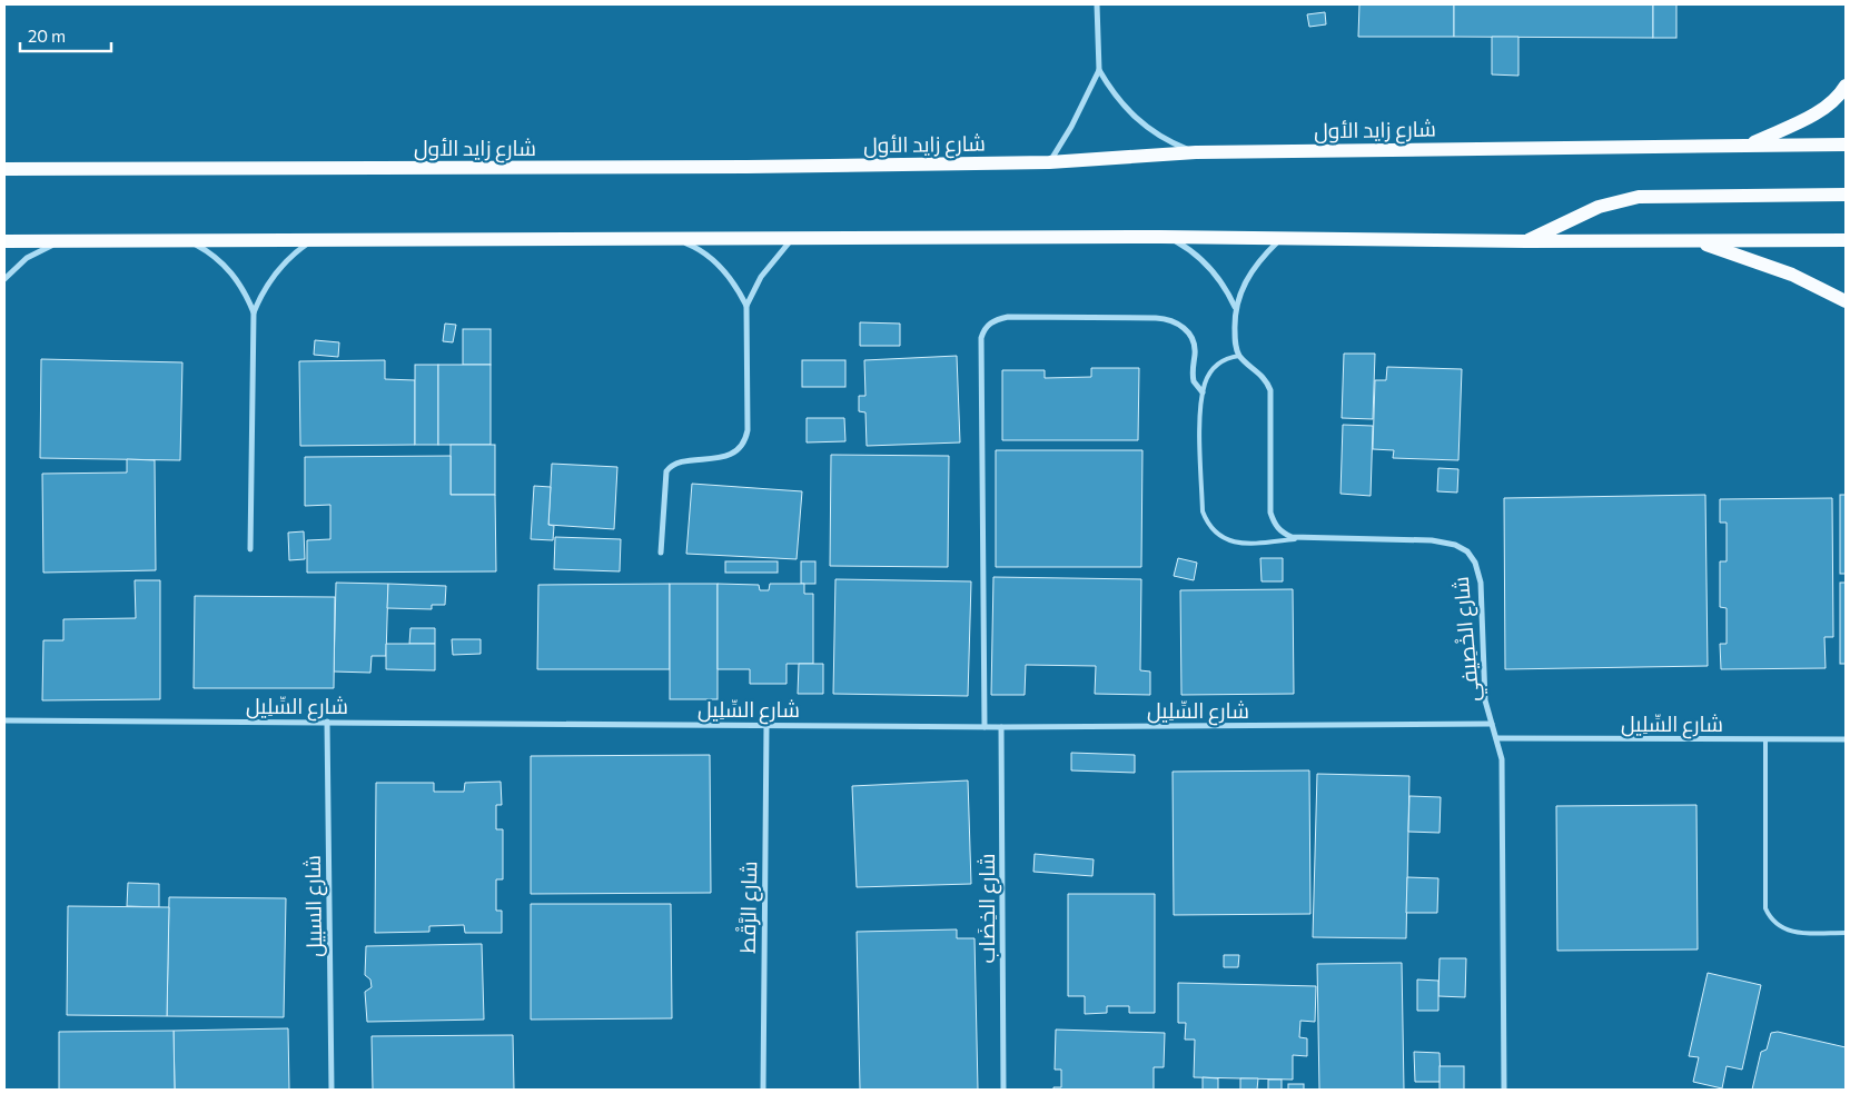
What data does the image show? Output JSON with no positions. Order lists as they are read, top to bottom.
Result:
{
  "streets": {
    "main road": ["شارع زايد الأول"],
    "street": [
      "شارع الخْصِيفي",
      "شارع السِّلِيل",
      "شارع السبيل",
      "شارع الرَّقْط",
      "شارع الخِضَاب"
    ]
  },
  "crossings": [
    ["شارع الخْصِيفي", "شارع السِّلِيل"],
    ["شارع السِّلِيل", "شارع السبيل"],
    ["شارع السِّلِيل", "شارع الرَّقْط"],
    ["شارع السِّلِيل", "شارع الخِضَاب"]
  ],
  "scale_bar": "20 m"
}
